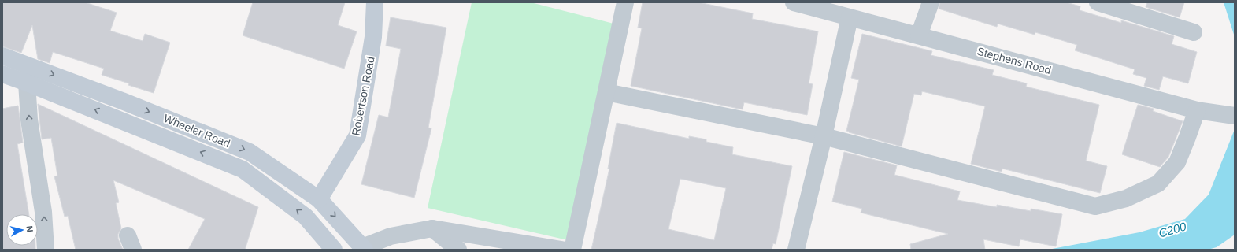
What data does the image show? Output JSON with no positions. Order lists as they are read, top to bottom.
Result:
{
  "streets": {
    "main road": ["Robertson Road", "Wheeler Road"],
    "street": ["Stephens Road"]
  },
  "crossings": [
    ["Robertson Road", "Wheeler Road"]
  ],
  "water": ["C200"],
  "north": "right"
}
